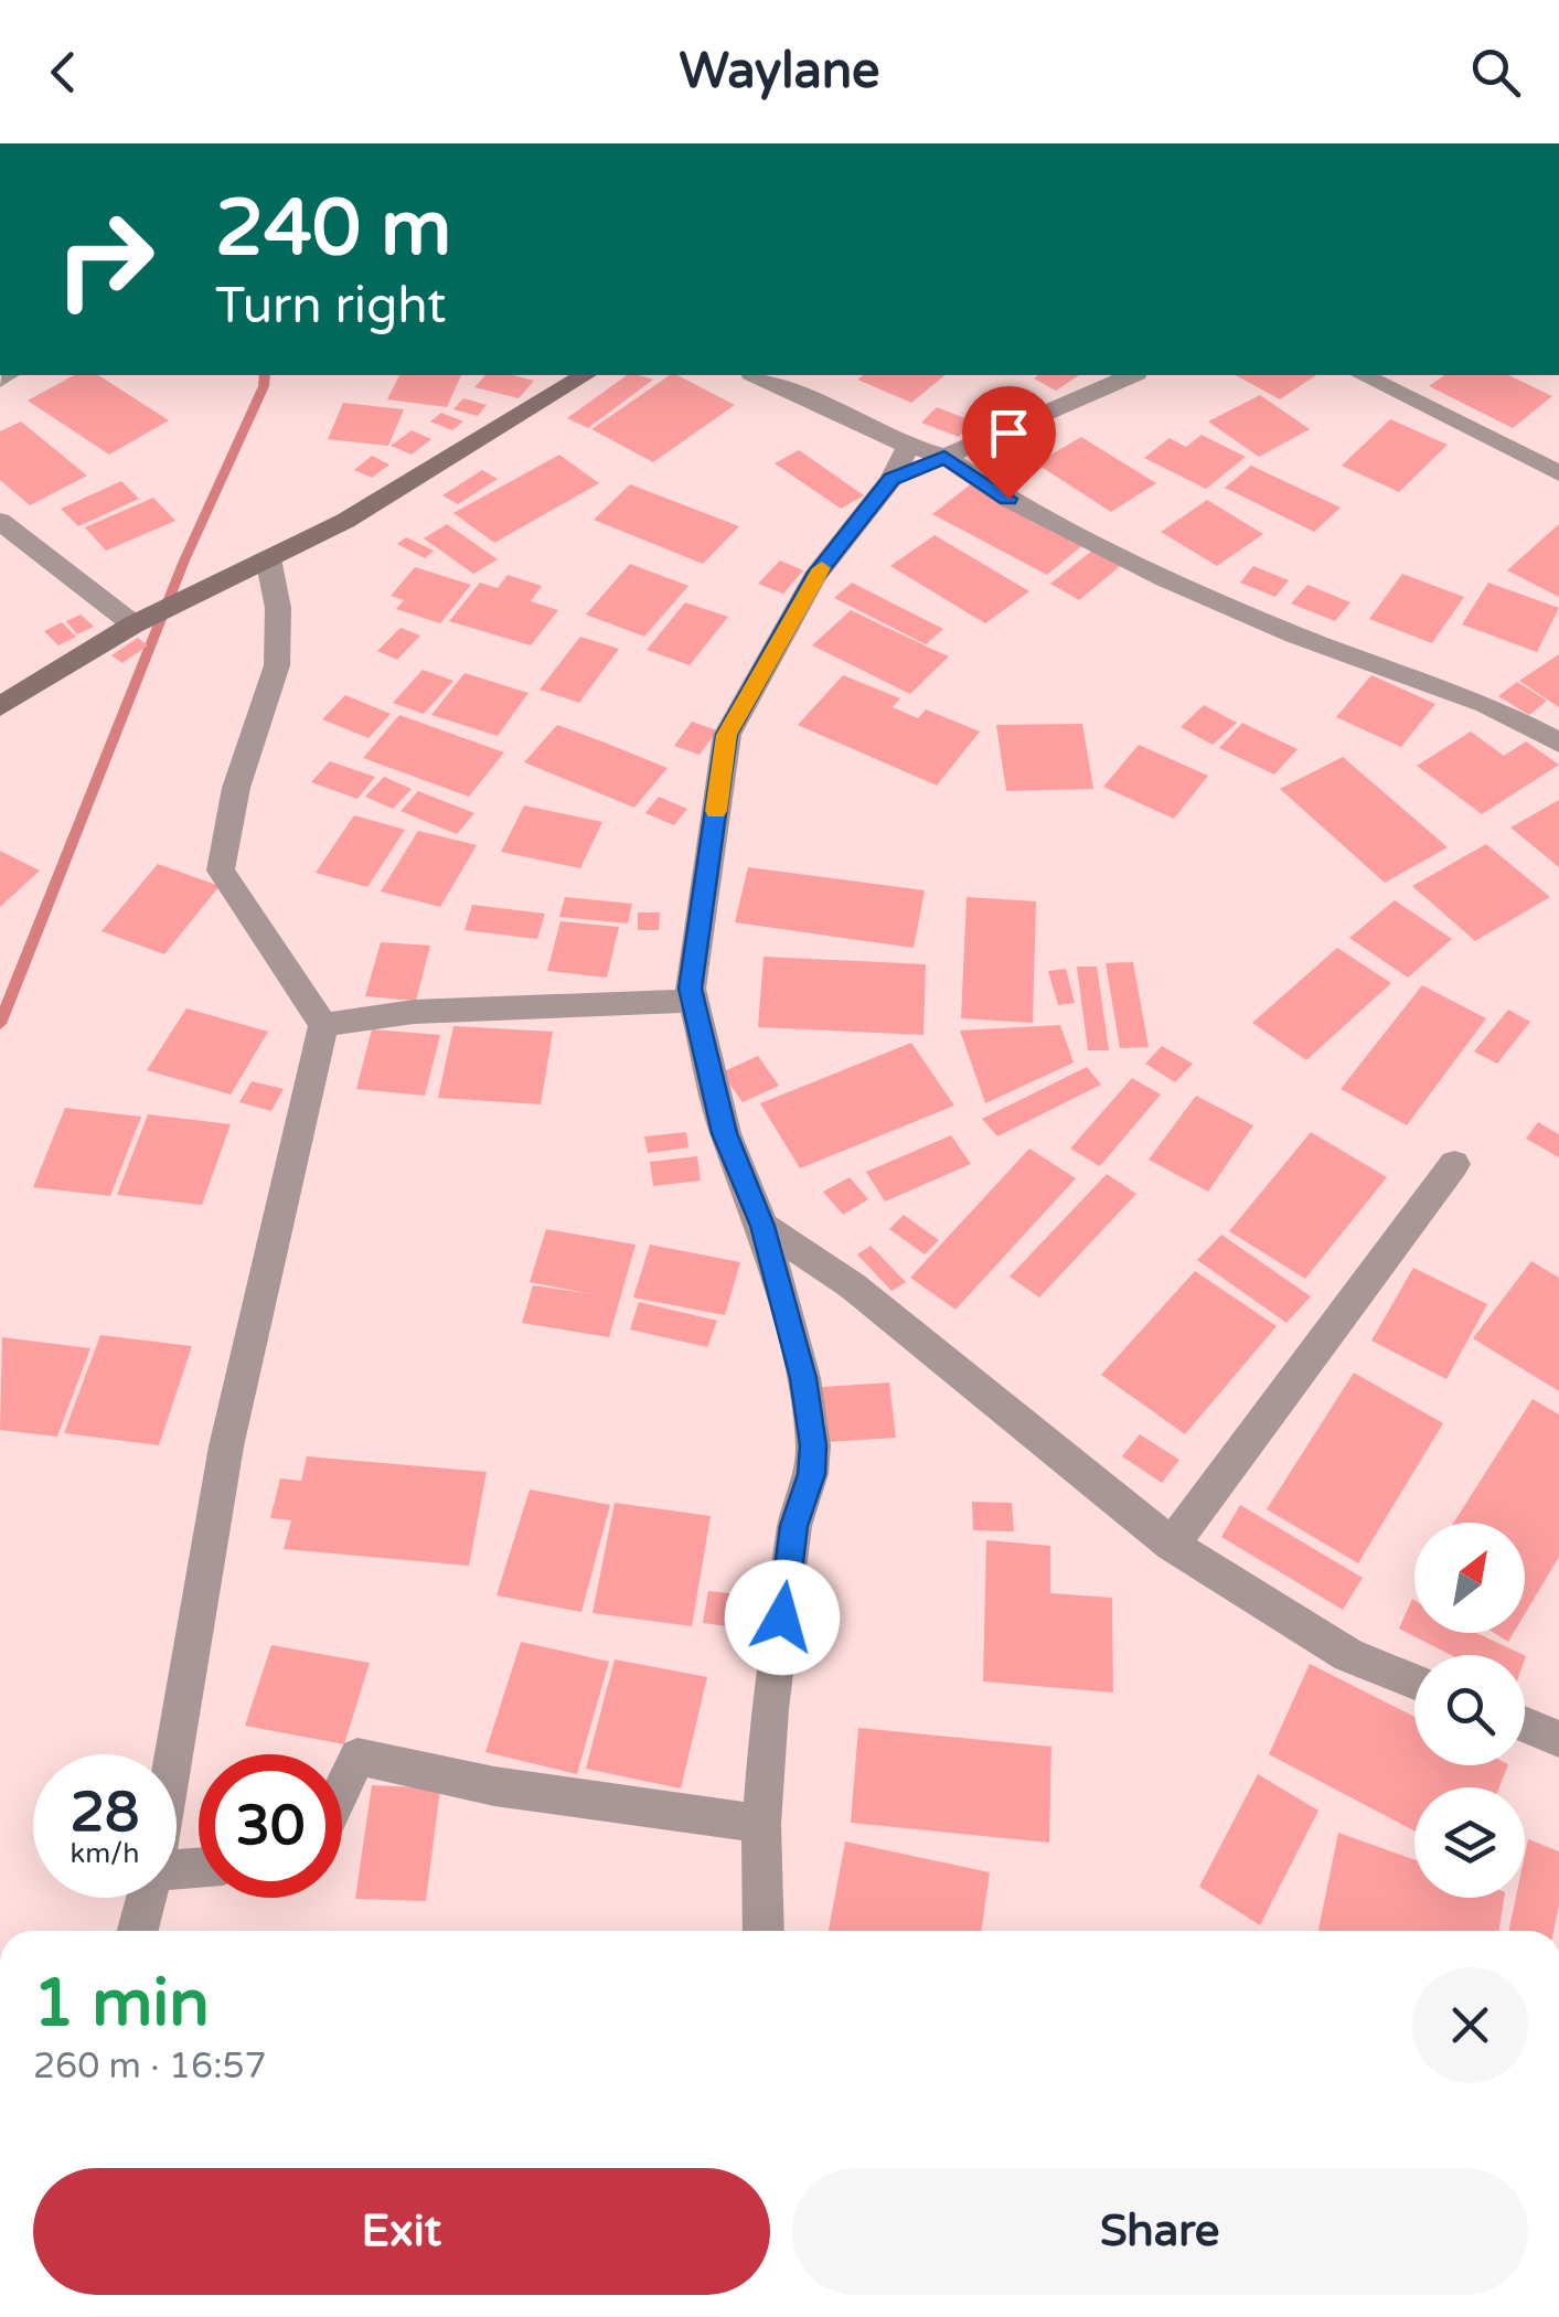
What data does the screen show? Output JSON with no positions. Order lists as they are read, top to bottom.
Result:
{
  "north": "top right",
  "page": {
    "header": "Waylane",
    "turn": ["240 m", "Turn right"],
    "speed": "28 km/h",
    "limit": "30",
    "heading": ["1 min", "260 m · 16:57"],
    "buttons": ["Exit", "Share"]
  }
}
